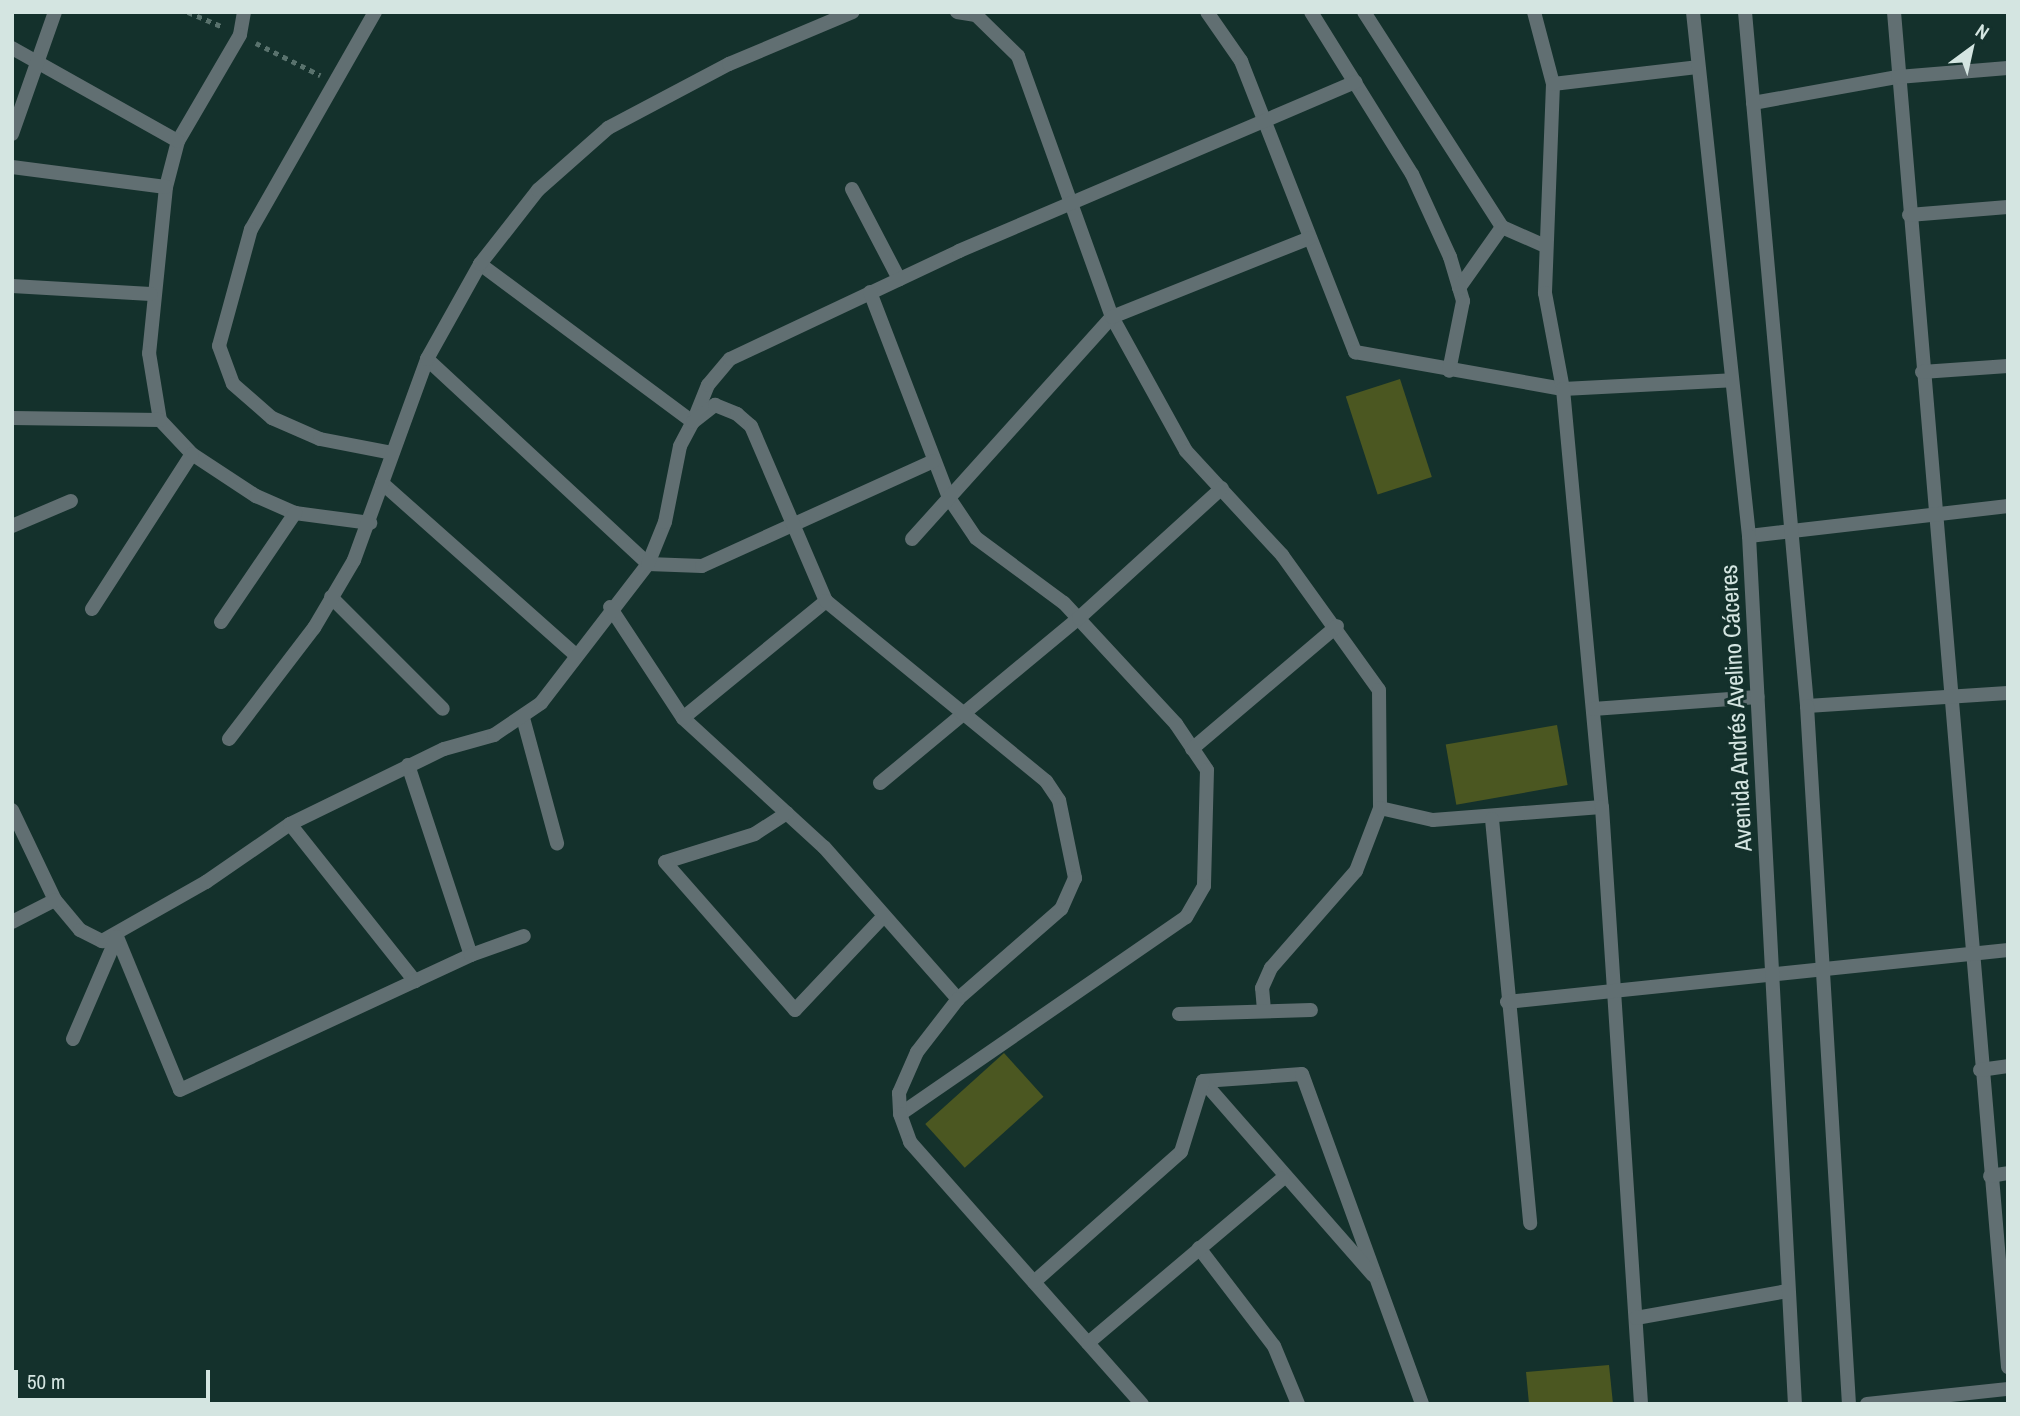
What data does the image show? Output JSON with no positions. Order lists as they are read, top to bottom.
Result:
{
  "streets": {
    "street": ["Avenida Andrés Avelino Cáceres"]
  },
  "scale_bar": "50 m",
  "north": "top right"
}
